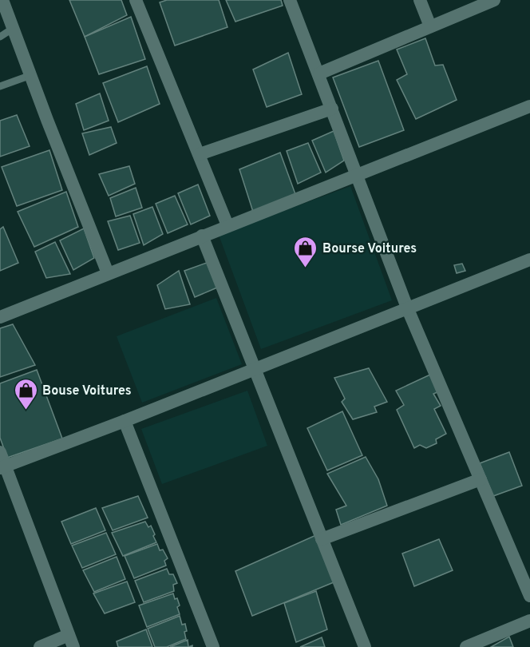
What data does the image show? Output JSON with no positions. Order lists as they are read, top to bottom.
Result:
{
  "places": {
    "shop": ["Bourse Voitures", "Bouse Voitures"]
  }
}
